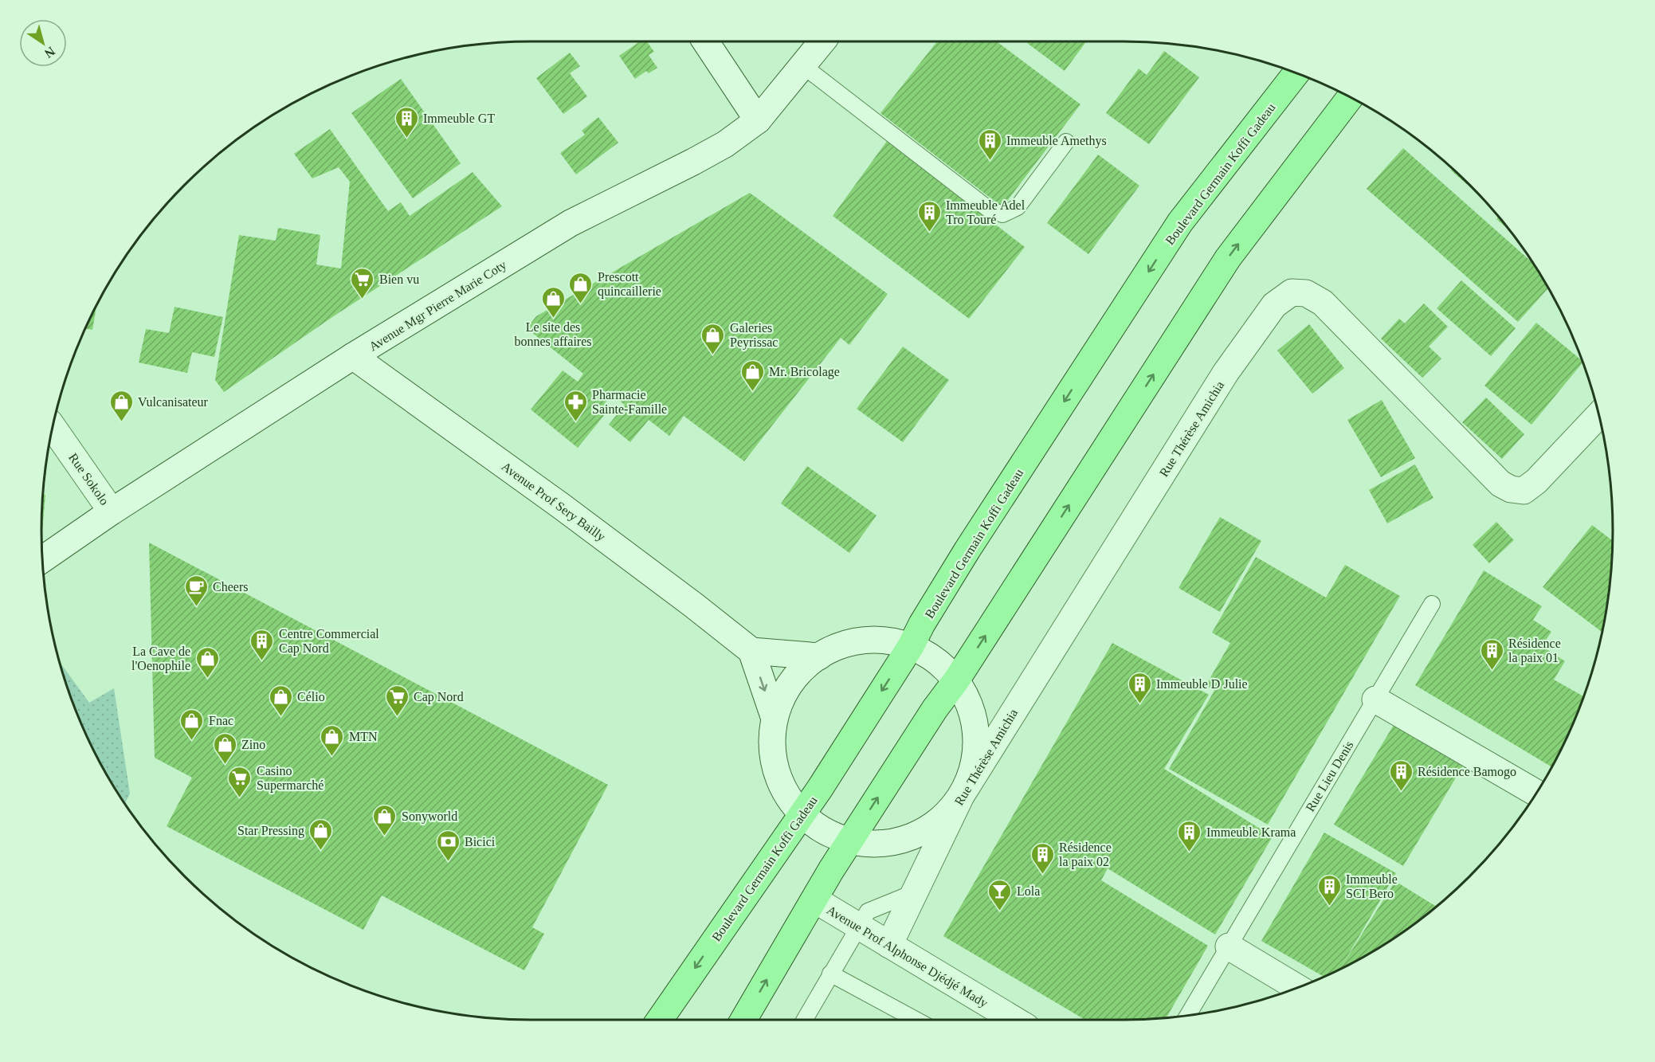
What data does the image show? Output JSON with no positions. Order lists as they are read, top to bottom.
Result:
{
  "streets": {
    "main road": ["Boulevard Germain Koffi Gadeau"],
    "street": [
      "Avenue Mgr Pierre Marie Coty",
      "Rue Thérèse Amichia",
      "Rue Sokolo",
      "Avenue Prof Sery Bailly",
      "Avenue Prof Alphonse Djédjé Mady"
    ],
    "lane": ["Rue Lieu Denis"]
  },
  "crossings": [
    ["Avenue Mgr Pierre Marie Coty", "Rue Sokolo"],
    ["Avenue Mgr Pierre Marie Coty", "Avenue Prof Sery Bailly"],
    ["Rue Thérèse Amichia", "Avenue Prof Alphonse Djédjé Mady"]
  ],
  "places": {
    "building": [
      "Immeuble GT",
      "Immeuble Amethys",
      "Immeuble Adel Tro Touré",
      "Centre Commercial Cap Nord",
      "Résidence la paix 01",
      "Immeuble D Julie",
      "Résidence Bamogo",
      "Immeuble Krama",
      "Résidence la paix 02",
      "Immeuble SCI Bero"
    ],
    "supermarket": ["Bien vu", "Cap Nord", "Casino Supermarché"],
    "shop": [
      "Prescott quincaillerie",
      "Le site des bonnes affaires",
      "Galeries Peyrissac",
      "Mr. Bricolage",
      "Vulcanisateur",
      "La Cave de l'Oenophile",
      "Célio",
      "Fnac",
      "MTN",
      "Zino",
      "Sonyworld",
      "Star Pressing"
    ],
    "pharmacy": ["Pharmacie Sainte-Famille"],
    "cafe": ["Cheers"],
    "bank": ["Bicici"],
    "bar": ["Lola"]
  },
  "north": "bottom right"
}
